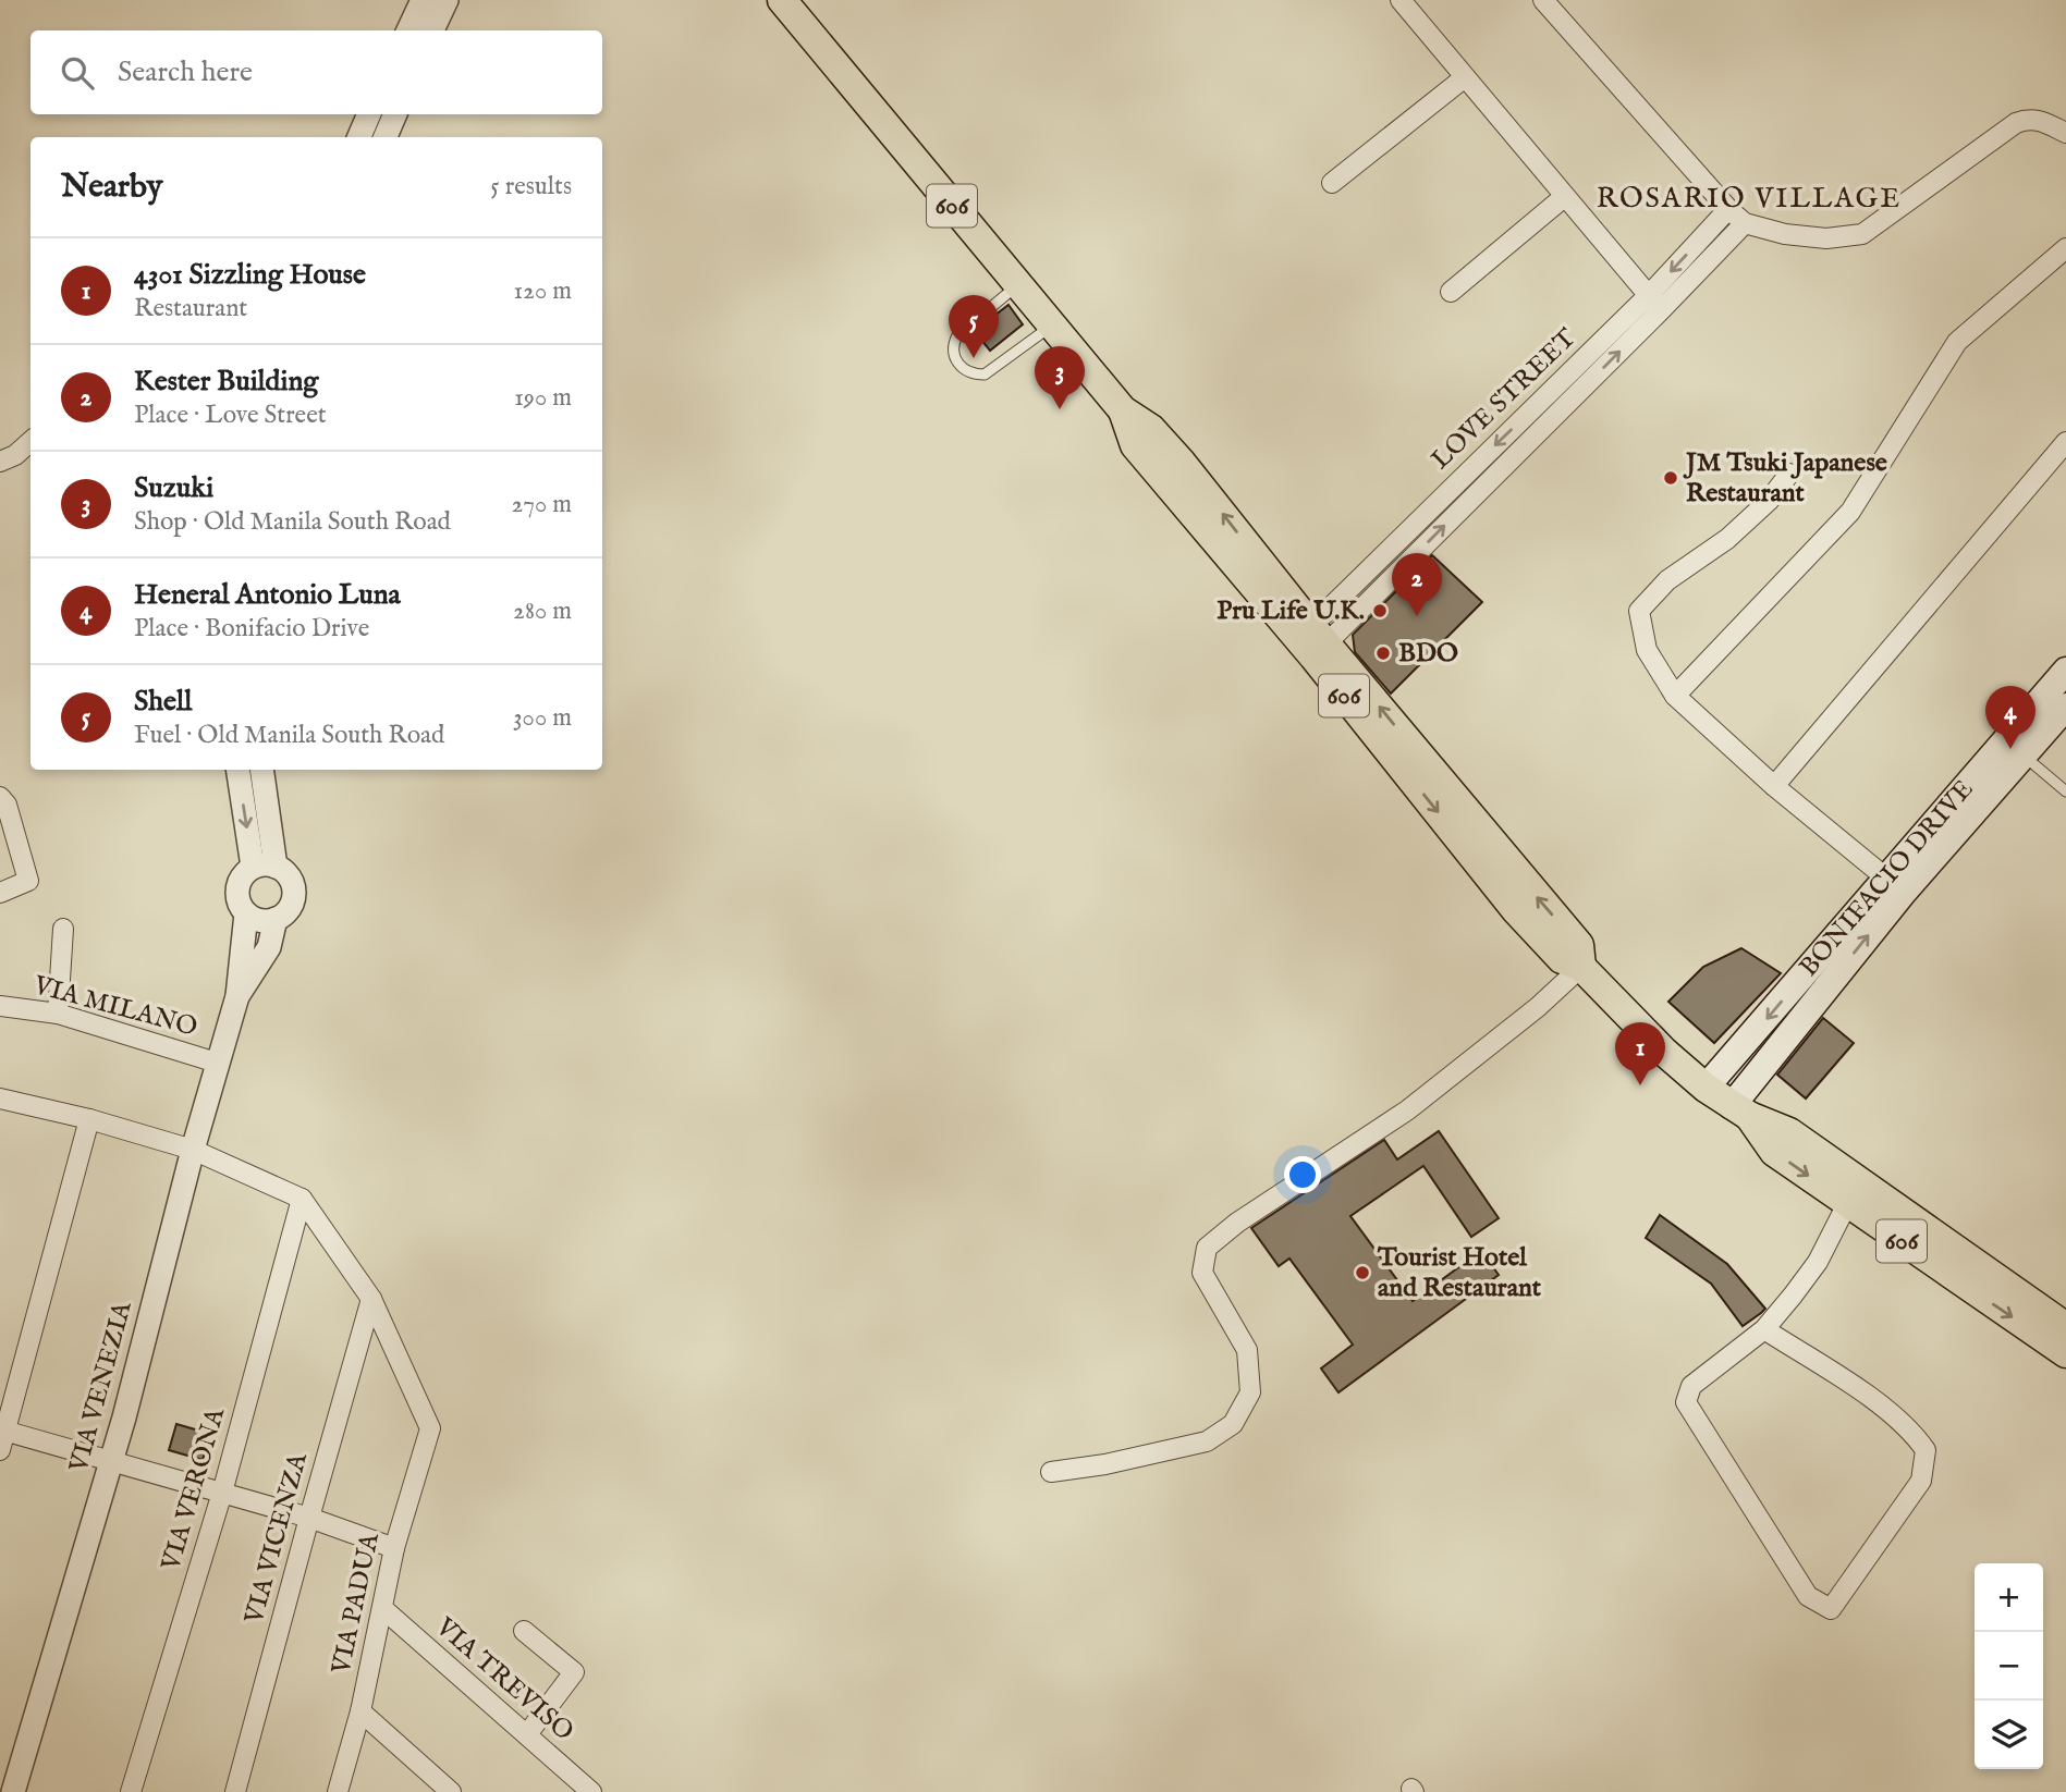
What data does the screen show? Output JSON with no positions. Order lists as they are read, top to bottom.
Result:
{
  "streets": {
    "main road": ["606", "BONIFACIO DRIVE"],
    "street": [
      "LOVE STREET",
      "VIA MILANO",
      "VIA VENEZIA",
      "VIA VERONA",
      "VIA VICENZA",
      "VIA PADUA",
      "VIA TREVISO"
    ]
  },
  "crossings": [
    ["606", "LOVE STREET"],
    ["606", "BONIFACIO DRIVE"],
    ["VIA MILANO", "VIA VENEZIA"],
    ["VIA VICENZA", "VIA PADUA"],
    ["VIA PADUA", "VIA TREVISO"]
  ],
  "districts": ["ROSARIO VILLAGE"],
  "places": [
    "JM Tsuki Japanese Restaurant",
    "Pru Life U.K.",
    "BDO",
    "Tourist Hotel and Restaurant"
  ],
  "page": {
    "search": "Search here",
    "heading": ["Nearby", "5 results"],
    "list": [
      {
        "mark": "1",
        "name": "4301 Sizzling House",
        "note": "Restaurant",
        "value": "120 m"
      },
      {
        "mark": "2",
        "name": "Kester Building",
        "note": "Place · Love Street",
        "value": "190 m"
      },
      {
        "mark": "3",
        "name": "Suzuki",
        "note": "Shop · Old Manila South Road",
        "value": "270 m"
      },
      {
        "mark": "4",
        "name": "Heneral Antonio Luna",
        "note": "Place · Bonifacio Drive",
        "value": "280 m"
      },
      {
        "mark": "5",
        "name": "Shell",
        "note": "Fuel · Old Manila South Road",
        "value": "300 m"
      }
    ],
    "pins": [
      "5",
      "3",
      "2",
      "4",
      "1"
    ],
    "map_buttons": ["+", "−"]
  }
}
